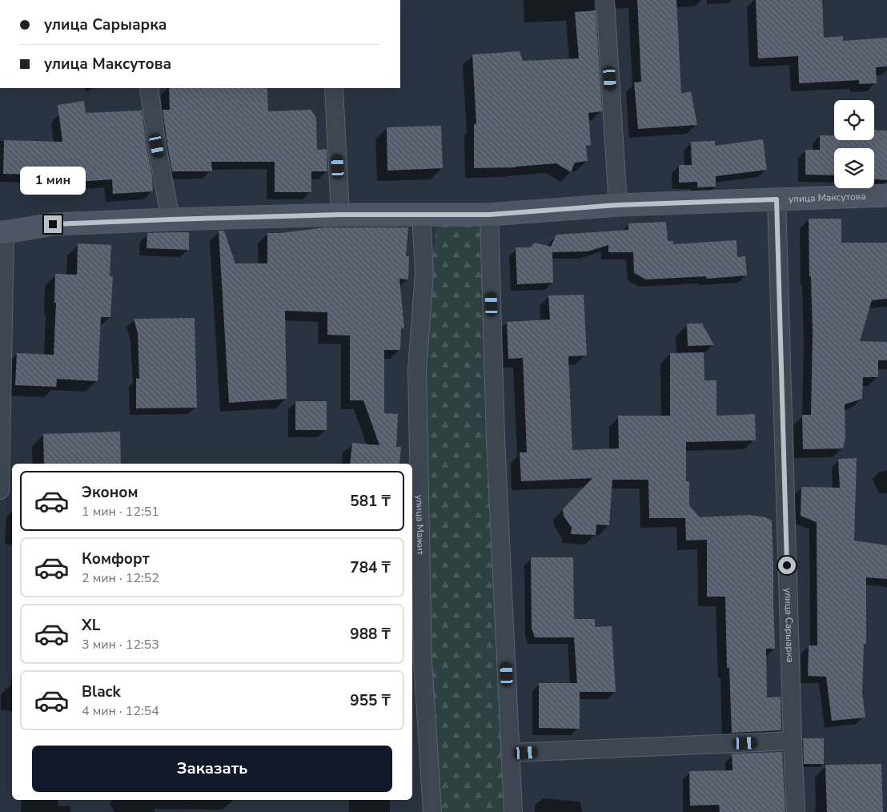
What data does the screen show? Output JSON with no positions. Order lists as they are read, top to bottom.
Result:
{
  "streets": {
    "street": ["улица Максутова", "улица Мажит", "улица Сарыарка"]
  },
  "crossings": [
    ["улица Максутова", "улица Мажит"],
    ["улица Максутова", "улица Сарыарка"]
  ],
  "page": {
    "banner": ["улица Сарыарка", "улица Максутова"],
    "bubble": "1 мин",
    "list": [
      {
        "name": "Эконом",
        "note": "1 мин · 12:51",
        "value": "581 ₸"
      },
      {
        "name": "Комфорт",
        "note": "2 мин · 12:52",
        "value": "784 ₸"
      },
      {
        "name": "XL",
        "note": "3 мин · 12:53",
        "value": "988 ₸"
      },
      {
        "name": "Black",
        "note": "4 мин · 12:54",
        "value": "955 ₸"
      }
    ],
    "buttons": "Заказать"
  }
}
